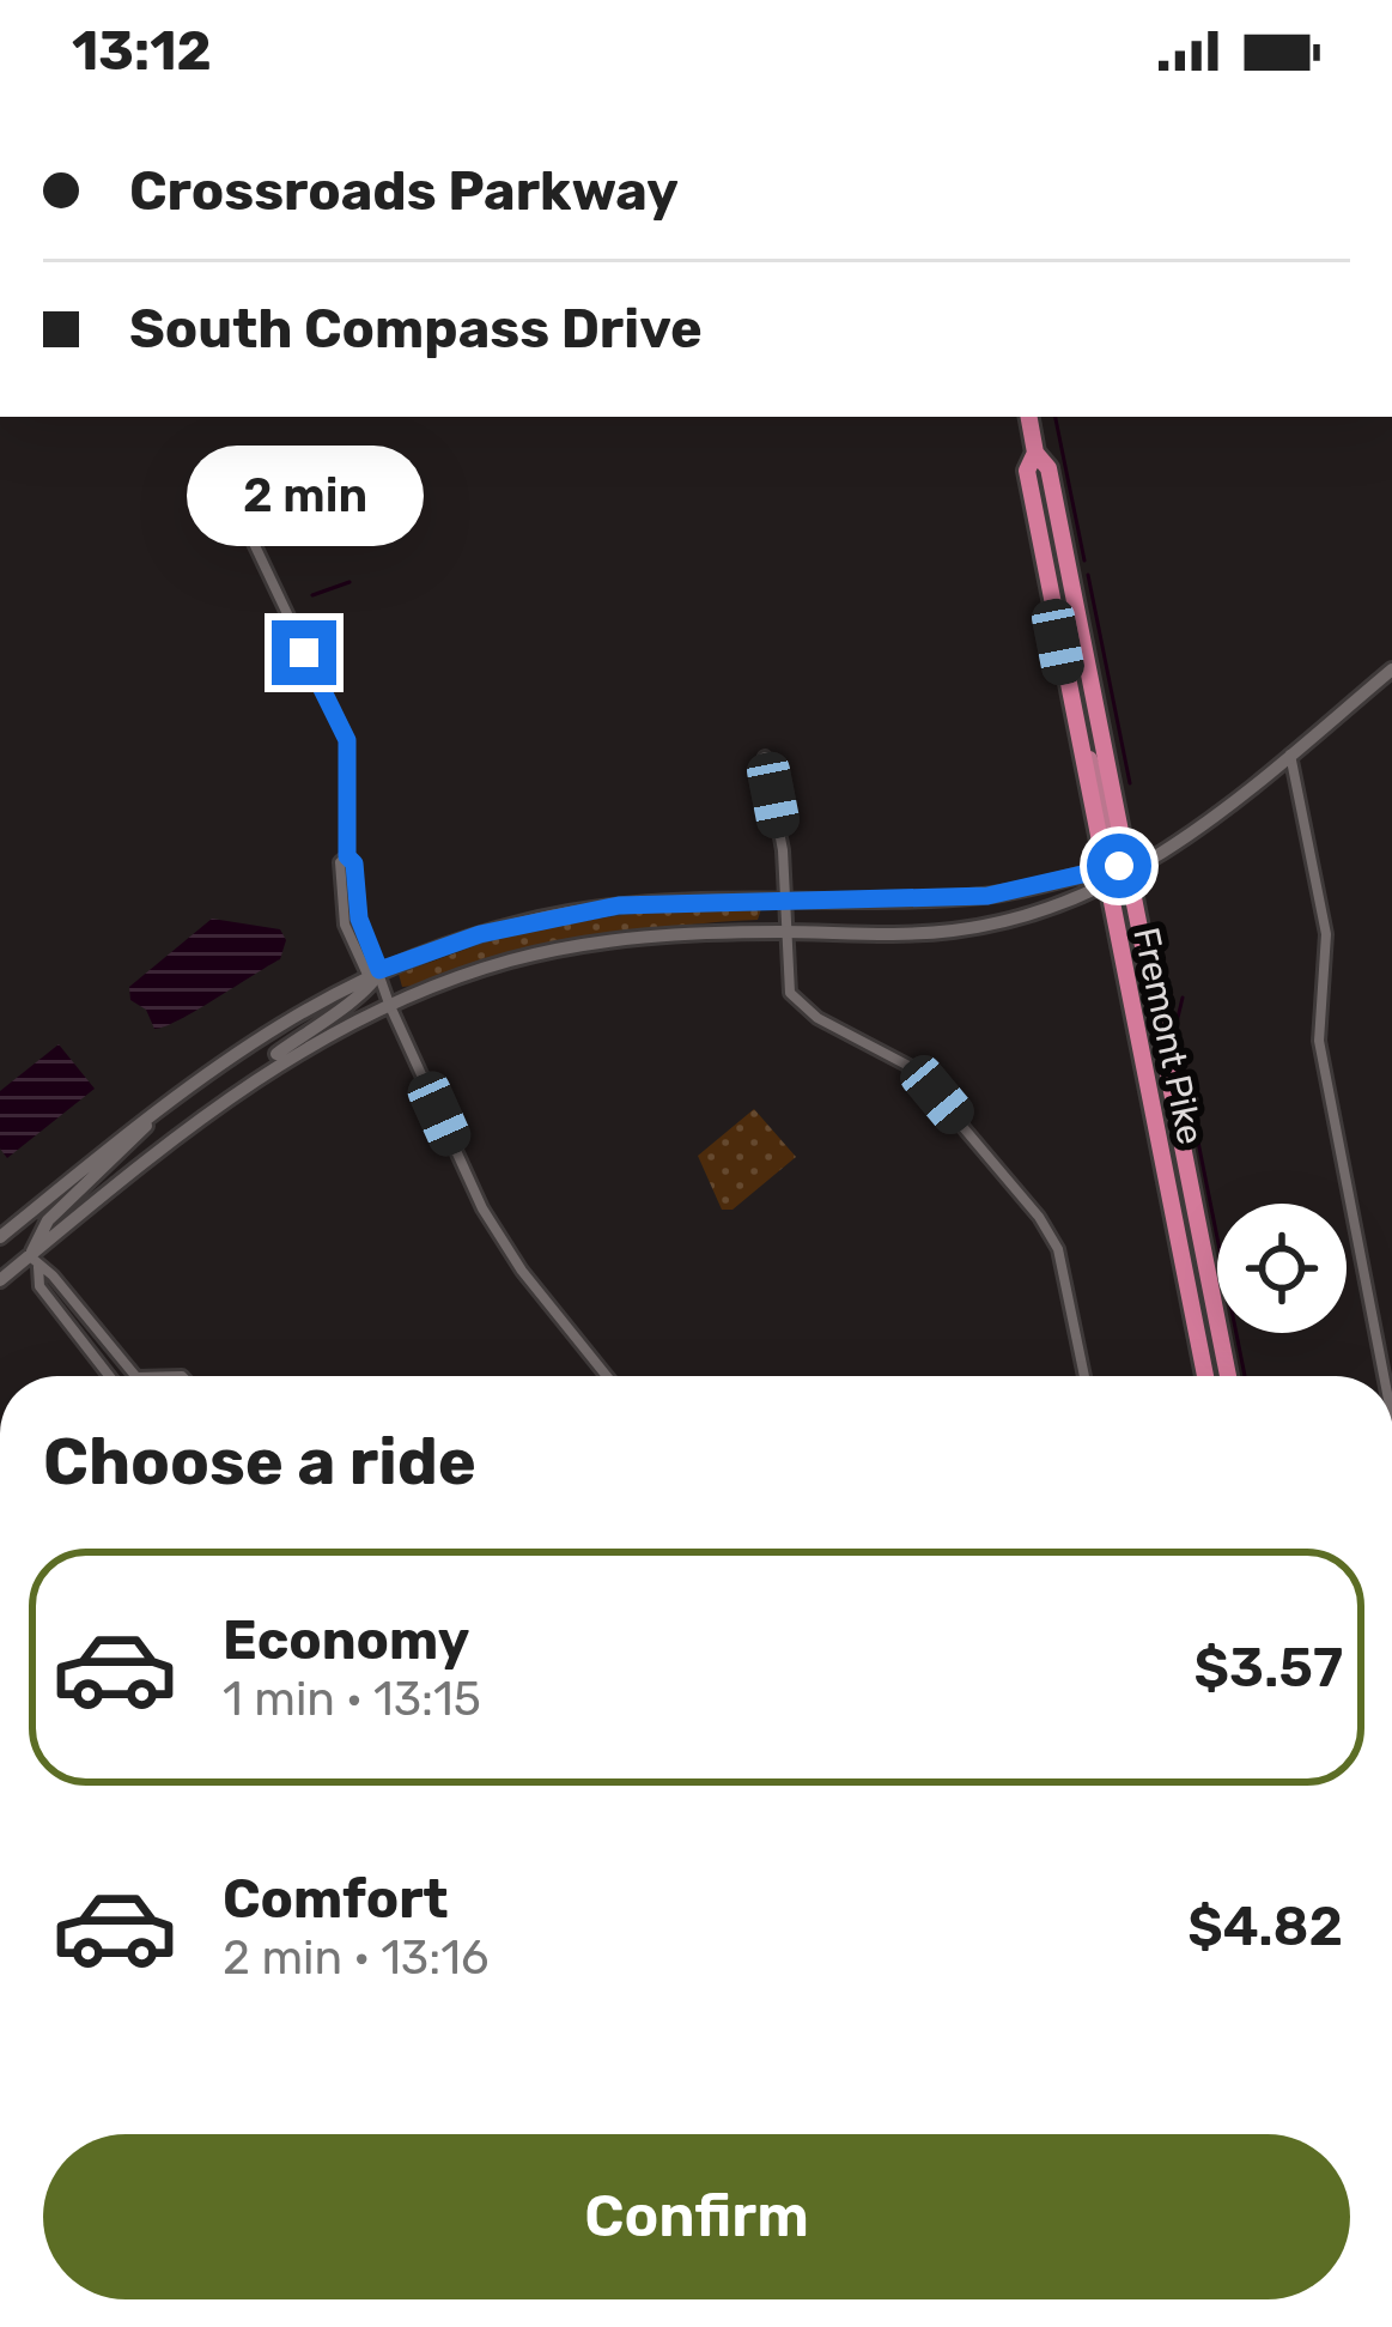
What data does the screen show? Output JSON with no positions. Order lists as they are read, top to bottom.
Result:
{
  "streets": {
    "highway": ["Fremont Pike"]
  },
  "page": {
    "status": "13:12",
    "banner": ["Crossroads Parkway", "South Compass Drive"],
    "bubble": "2 min",
    "heading": "Choose a ride",
    "list": [
      {
        "name": "Economy",
        "note": "1 min · 13:15",
        "value": "$3.57"
      },
      {
        "name": "Comfort",
        "note": "2 min · 13:16",
        "value": "$4.82"
      }
    ],
    "buttons": "Confirm"
  }
}
